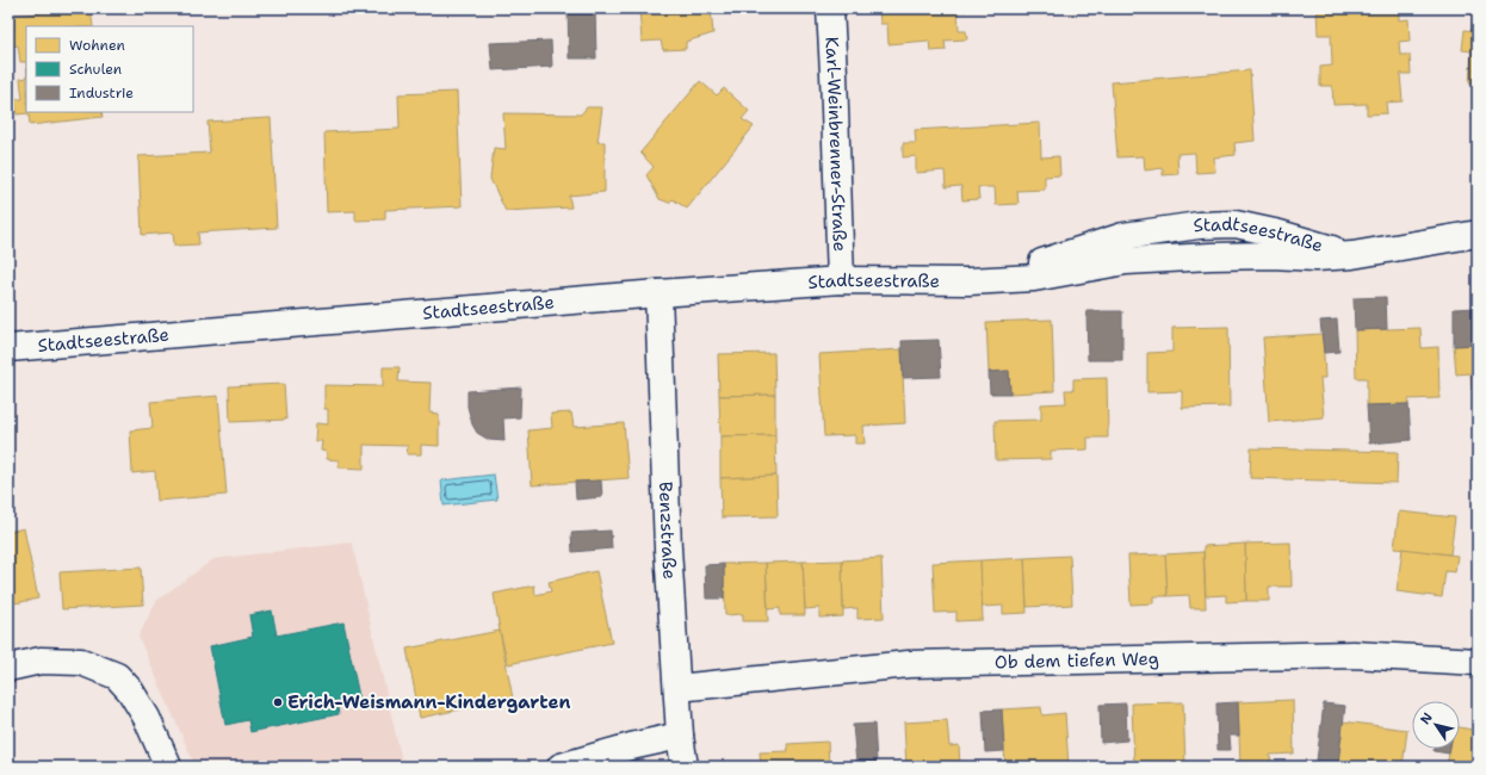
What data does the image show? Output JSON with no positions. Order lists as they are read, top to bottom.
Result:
{
  "streets": {
    "street": [
      "Karl-Weinbrenner-Straße",
      "Stadtseestraße",
      "Benzstraße",
      "Ob dem tiefen Weg"
    ]
  },
  "crossings": [
    ["Karl-Weinbrenner-Straße", "Stadtseestraße"],
    ["Stadtseestraße", "Benzstraße"],
    ["Benzstraße", "Ob dem tiefen Weg"]
  ],
  "places": ["Erich-Weismann-Kindergarten"],
  "legend": ["Wohnen", "Schulen", "Industrie"],
  "north": "top left"
}
